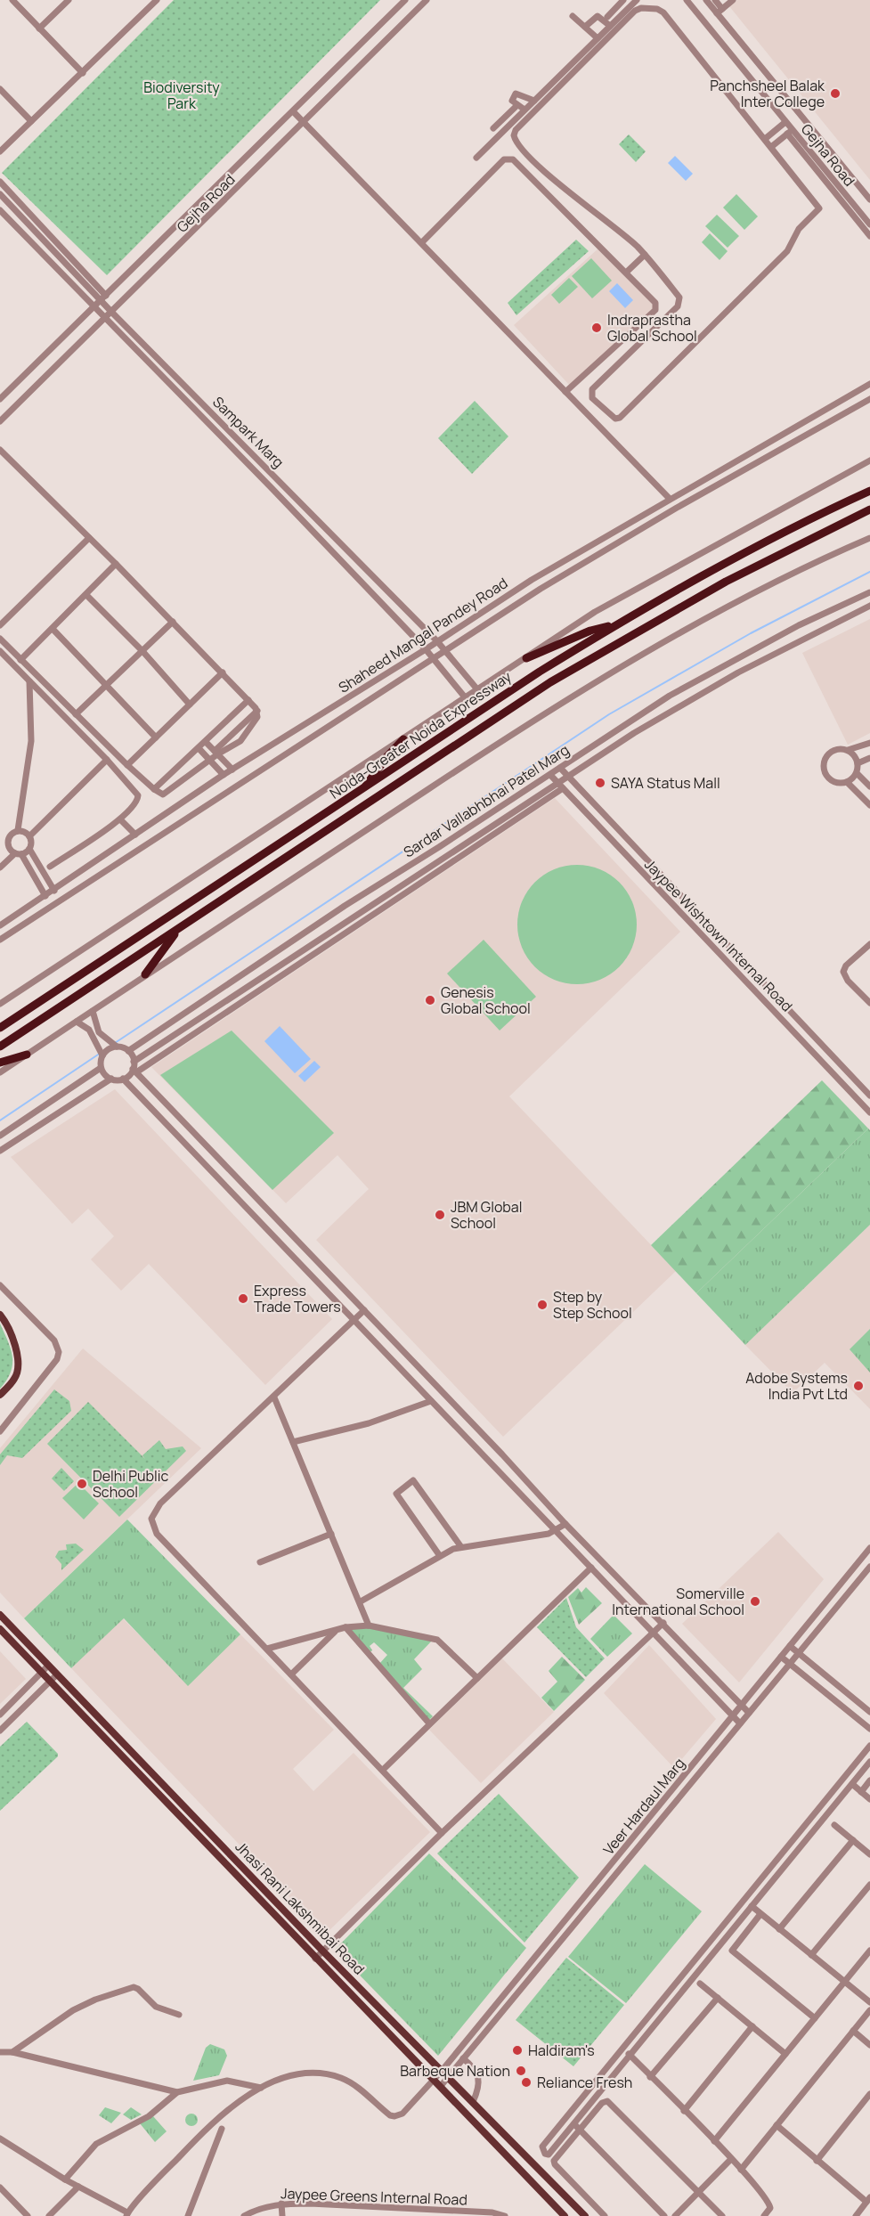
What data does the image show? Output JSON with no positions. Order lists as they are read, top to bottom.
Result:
{
  "streets": {
    "highway": ["Noida-Greater Noida Expressway"],
    "main road": ["Jhasi Rani Lakshmibai Road"],
    "street": [
      "Gejha Road",
      "Sampark Marg",
      "Shaheed Mangal Pandey Road",
      "Sardar Vallabhbhai Patel Marg",
      "Jaypee Wishtown Internal Road",
      "Veer Hardaul Marg",
      "Jaypee Greens Internal Road"
    ]
  },
  "crossings": [
    ["Gejha Road", "Sampark Marg"],
    ["Sampark Marg", "Shaheed Mangal Pandey Road"],
    ["Sardar Vallabhbhai Patel Marg", "Jaypee Wishtown Internal Road"],
    ["Veer Hardaul Marg", "Jhasi Rani Lakshmibai Road"]
  ],
  "parks": ["Biodiversity Park"],
  "places": [
    "Panchsheel Balak Inter College",
    "Indraprastha Global School",
    "SAYA Status Mall",
    "Genesis Global School",
    "JBM Global School",
    "Express Trade Towers",
    "Step by Step School",
    "Adobe Systems India Pvt Ltd",
    "Delhi Public School",
    "Somerville International School",
    "Haldiram's",
    "Barbeque Nation",
    "Reliance Fresh"
  ]
}
